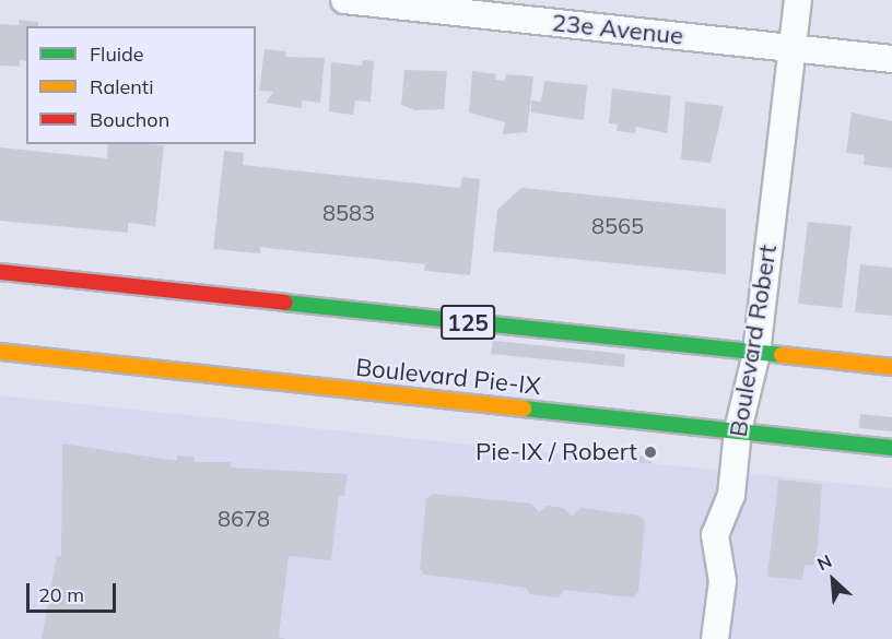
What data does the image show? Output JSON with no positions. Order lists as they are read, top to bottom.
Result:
{
  "streets": {
    "main road": ["125", "Boulevard Pie-IX"],
    "street": ["23e Avenue", "Boulevard Robert"]
  },
  "crossings": [
    ["23e Avenue", "Boulevard Robert"],
    ["125", "Boulevard Robert"],
    ["Boulevard Robert", "Boulevard Pie-IX"]
  ],
  "places": ["Pie-IX / Robert"],
  "house_numbers": ["8583", "8565", "8678"],
  "legend": ["Fluide", "Ralenti", "Bouchon"],
  "scale_bar": "20 m",
  "north": "top left"
}
